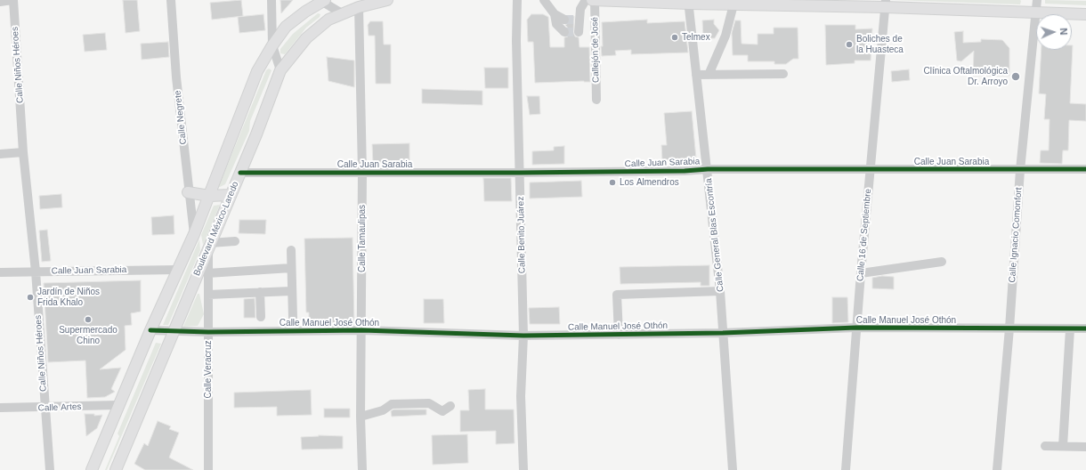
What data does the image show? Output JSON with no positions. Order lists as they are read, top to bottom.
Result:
{
  "streets": {
    "main road": ["Boulevard México-Laredo"],
    "street": [
      "Callejón de José",
      "Calle Niños Héroes",
      "Calle Negrete",
      "Calle Juan Sarabia",
      "Calle Benito Juárez",
      "Calle General Blas Escontría",
      "Calle 16 de Septiembre",
      "Calle Ignacio Comonfort",
      "Calle Tamaulipas",
      "Calle Manuel José Othón",
      "Calle Veracruz",
      "Calle Artes"
    ]
  },
  "crossings": [
    ["Calle Niños Héroes", "Calle Juan Sarabia"],
    ["Calle Niños Héroes", "Calle Artes"],
    ["Calle Negrete", "Boulevard México-Laredo"],
    ["Calle Juan Sarabia", "Boulevard México-Laredo"],
    ["Calle Juan Sarabia", "Calle Benito Juárez"],
    ["Calle Juan Sarabia", "Calle General Blas Escontría"],
    ["Calle Juan Sarabia", "Calle 16 de Septiembre"],
    ["Calle Juan Sarabia", "Calle Ignacio Comonfort"],
    ["Calle Juan Sarabia", "Calle Tamaulipas"],
    ["Boulevard México-Laredo", "Calle Tamaulipas"],
    ["Boulevard México-Laredo", "Calle Manuel José Othón"],
    ["Boulevard México-Laredo", "Calle Veracruz"],
    ["Boulevard México-Laredo", "Calle Artes"],
    ["Calle Benito Juárez", "Calle Manuel José Othón"],
    ["Calle General Blas Escontría", "Calle Manuel José Othón"],
    ["Calle 16 de Septiembre", "Calle Manuel José Othón"],
    ["Calle Ignacio Comonfort", "Calle Manuel José Othón"],
    ["Calle Tamaulipas", "Calle Manuel José Othón"],
    ["Calle Manuel José Othón", "Calle Veracruz"]
  ],
  "places": [
    "Telmex",
    "Boliches de la Huasteca",
    "Clínica Oftalmológica Dr. Arroyo",
    "Los Almendros",
    "Jardín de Niños Frida Khalo",
    "Supermercado Chino"
  ],
  "north": "right"
}
